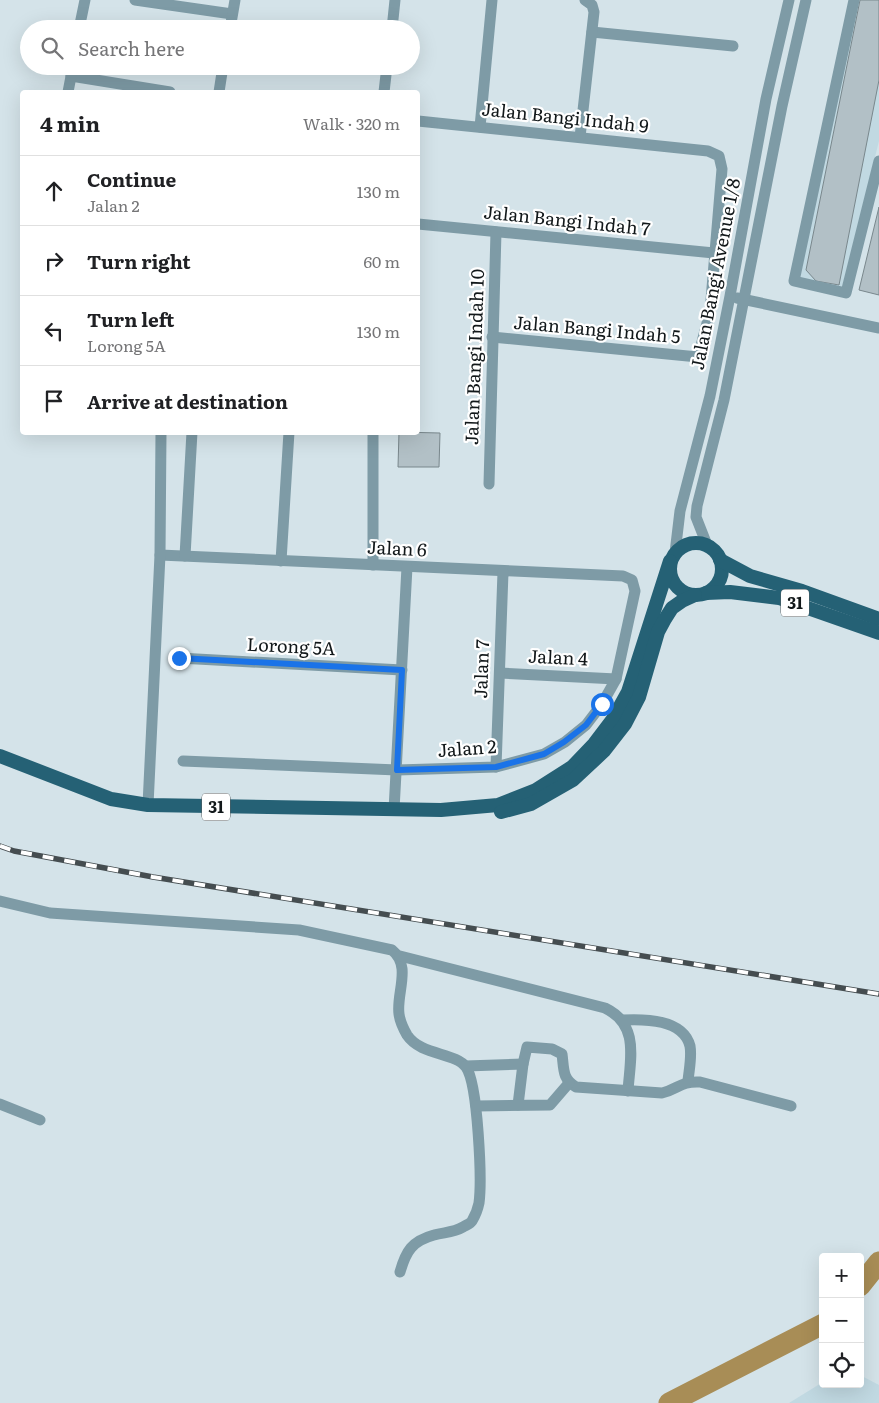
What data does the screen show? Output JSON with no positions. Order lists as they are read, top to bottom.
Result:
{
  "streets": {
    "main road": ["31"],
    "street": [
      "Jalan Bangi Indah 9",
      "Jalan Bangi Indah 7",
      "Jalan Bangi Avenue 1/8",
      "Jalan Bangi Indah 5",
      "Jalan Bangi Indah 10",
      "Jalan 6",
      "Lorong 5A",
      "Jalan 4",
      "Jalan 7",
      "Jalan 2"
    ]
  },
  "crossings": [
    ["Jalan Bangi Indah 9", "Jalan Bangi Indah 7"],
    ["Jalan Bangi Indah 9", "Jalan Bangi Indah 5"],
    ["Jalan Bangi Indah 7", "Jalan Bangi Indah 5"],
    ["Jalan Bangi Indah 7", "Jalan Bangi Indah 10"],
    ["Jalan Bangi Avenue 1/8", "31"],
    ["Jalan Bangi Indah 5", "Jalan Bangi Indah 10"],
    ["Jalan 6", "Jalan 7"],
    ["Jalan 6", "Jalan 2"],
    ["Jalan 4", "Jalan 7"],
    ["Jalan 4", "Jalan 2"],
    ["Jalan 7", "Jalan 2"]
  ],
  "page": {
    "search": "Search here",
    "heading": ["4 min", "Walk · 320 m"],
    "list": [
      ["Continue", "Jalan 2", "130 m"],
      ["Turn right", "60 m"],
      ["Turn left", "Lorong 5A", "130 m"],
      "Arrive at destination"
    ],
    "map_buttons": ["+", "−"]
  }
}
